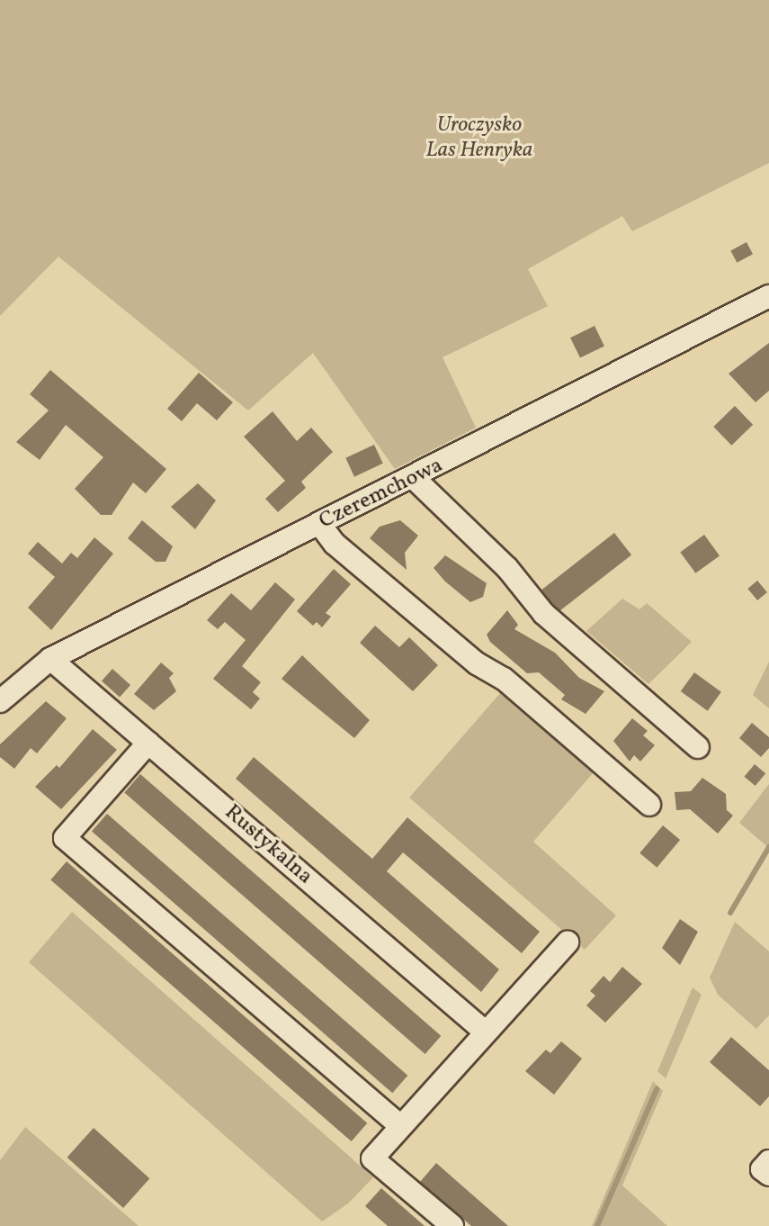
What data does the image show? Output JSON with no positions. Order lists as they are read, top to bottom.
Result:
{
  "streets": {
    "street": ["Czeremchowa", "Rustykalna"]
  },
  "crossings": [
    ["Czeremchowa", "Rustykalna"]
  ],
  "parks": ["Uroczysko Las Henryka"]
}
